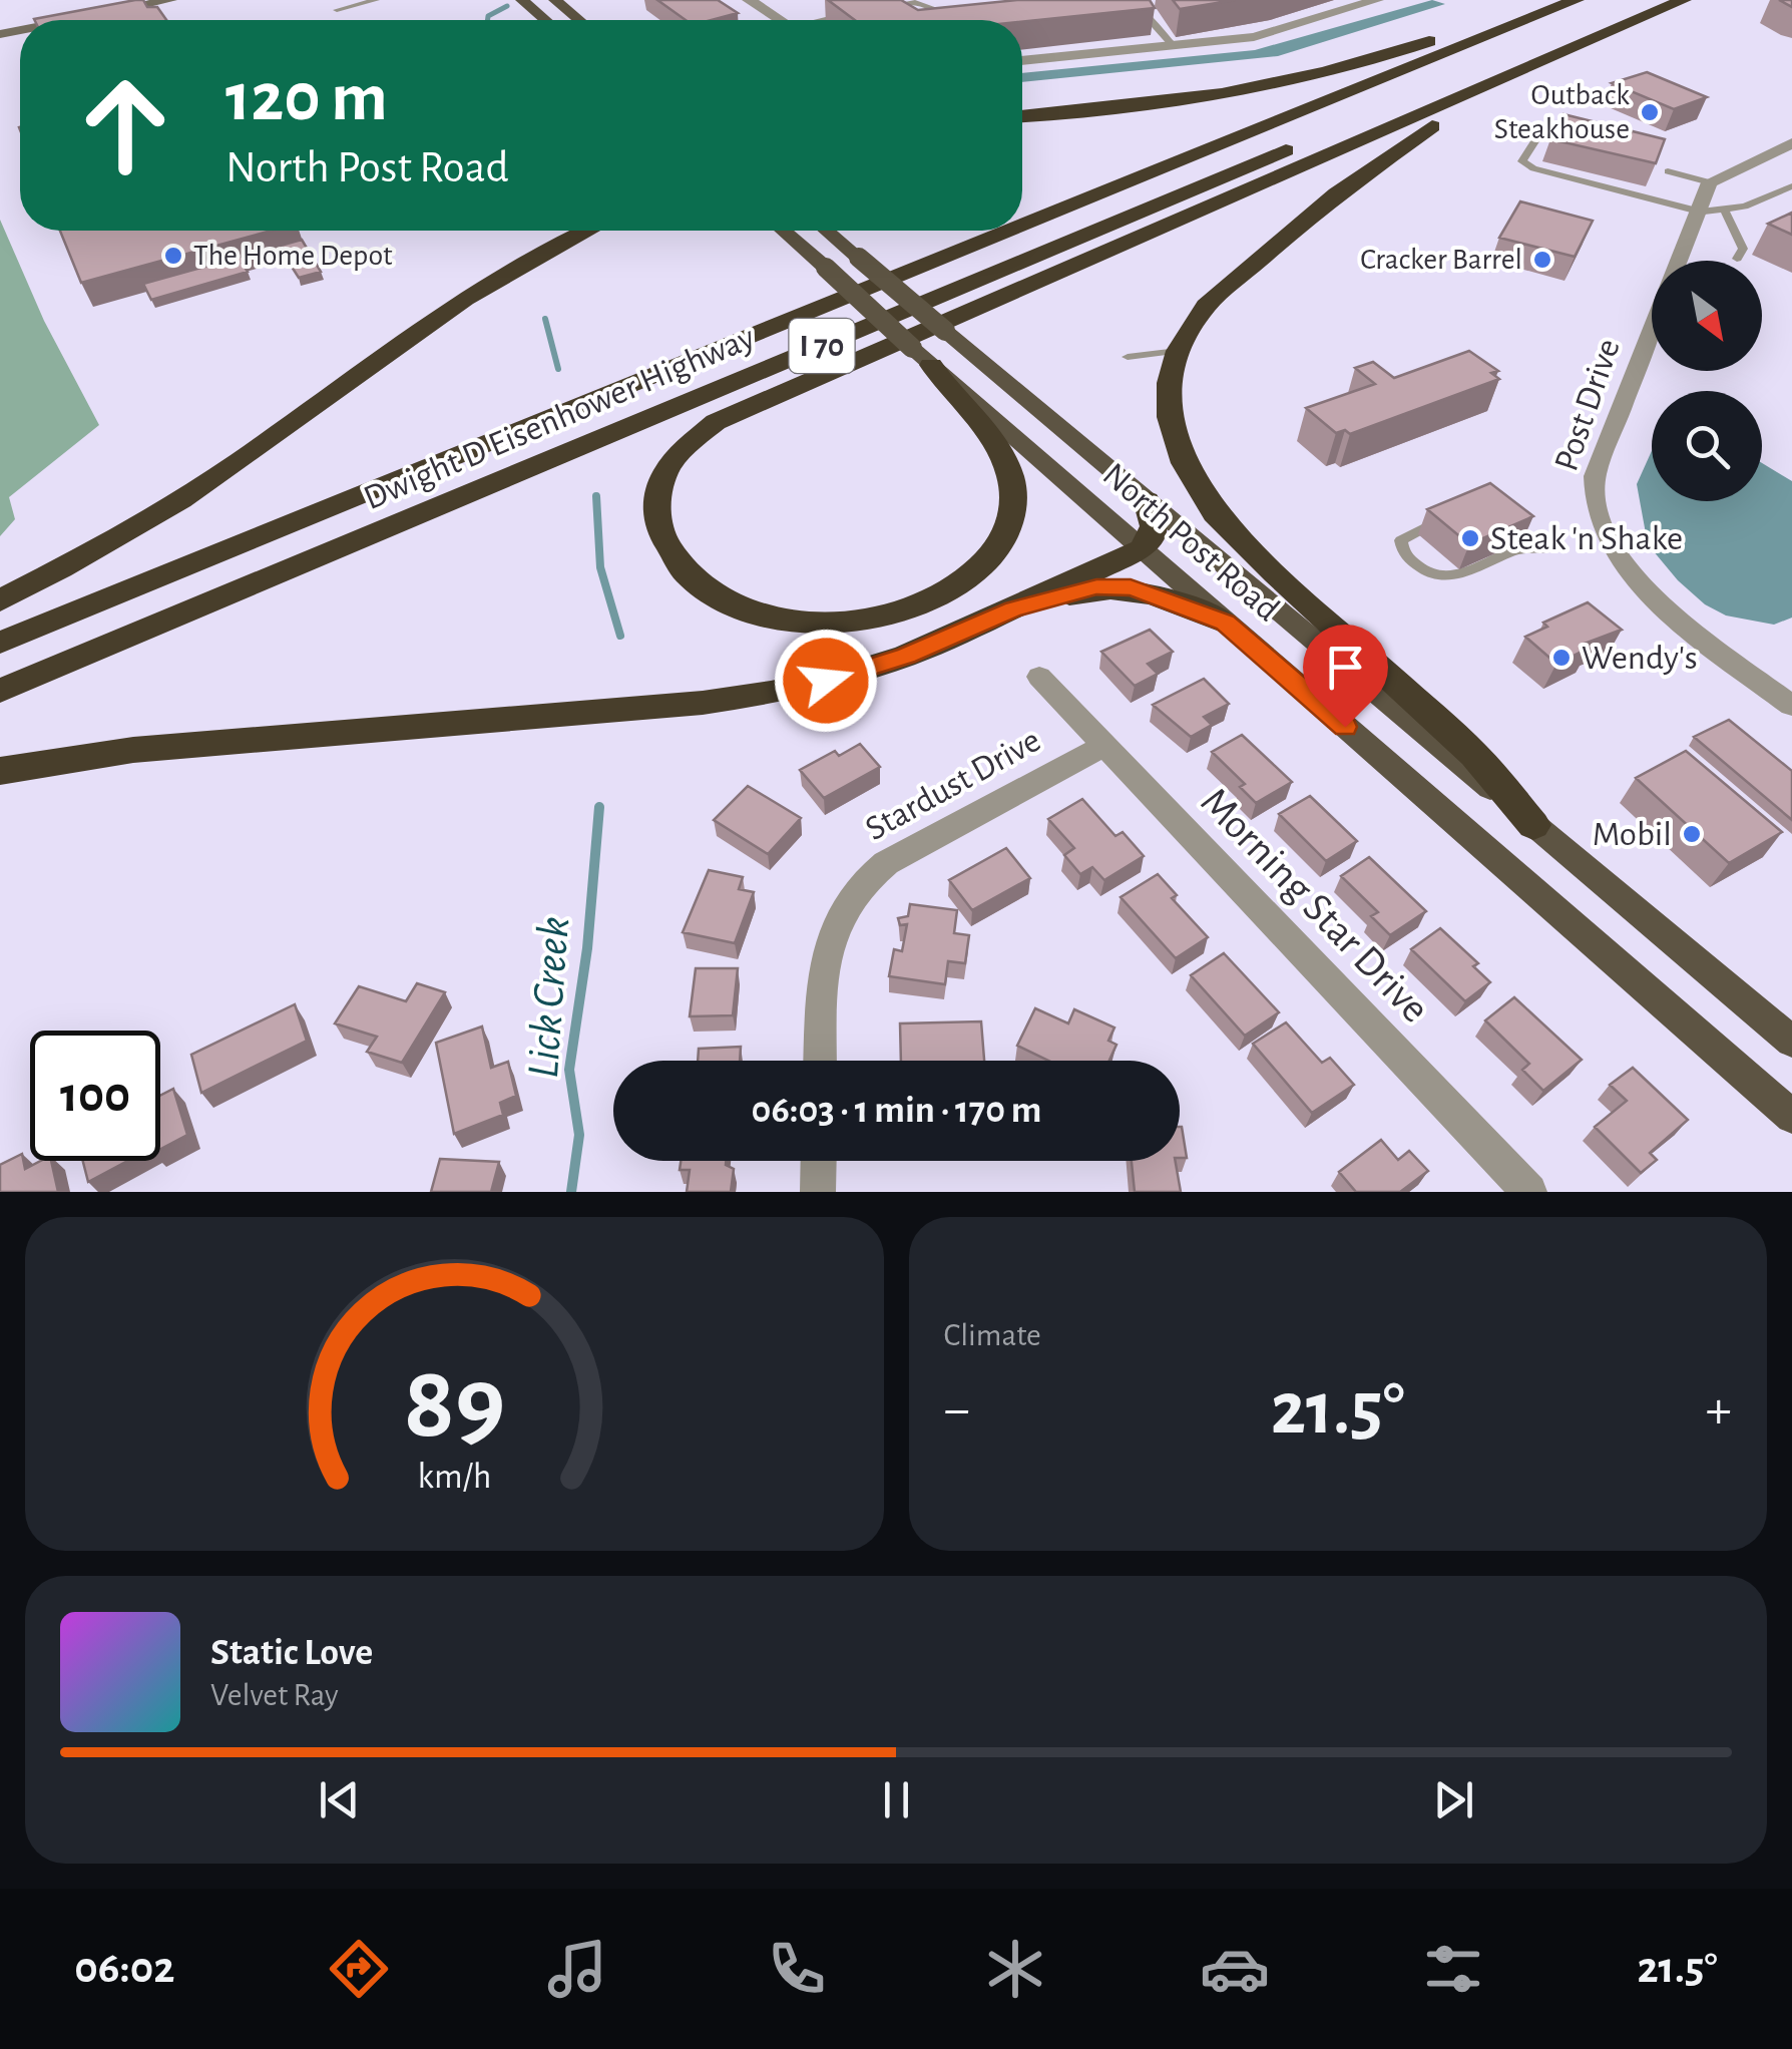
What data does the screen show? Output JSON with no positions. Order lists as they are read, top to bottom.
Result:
{
  "streets": {
    "highway": ["I 70", "Dwight D Eisenhower Highway"],
    "main road": ["North Post Road"],
    "street": ["Post Drive", "Stardust Drive", "Morning Star Drive"]
  },
  "crossings": [
    ["Stardust Drive", "Morning Star Drive"]
  ],
  "water": ["Lick Creek"],
  "places": [
    "Outback Steakhouse",
    "The Home Depot",
    "Cracker Barrel",
    "Steak 'n Shake",
    "Wendy's",
    "Mobil"
  ],
  "north": "bottom right",
  "page": {
    "turn": ["120 m", "North Post Road"],
    "limit": "100",
    "trip": "06:03 · 1 min · 170 m",
    "tile": "Climate",
    "heat": ["−", "21.5°", "+"],
    "song": ["Static Love", "Velvet Ray"],
    "tabs": ["06:02", "21.5°"],
    "gauge": ["89", "km/h"]
  }
}
